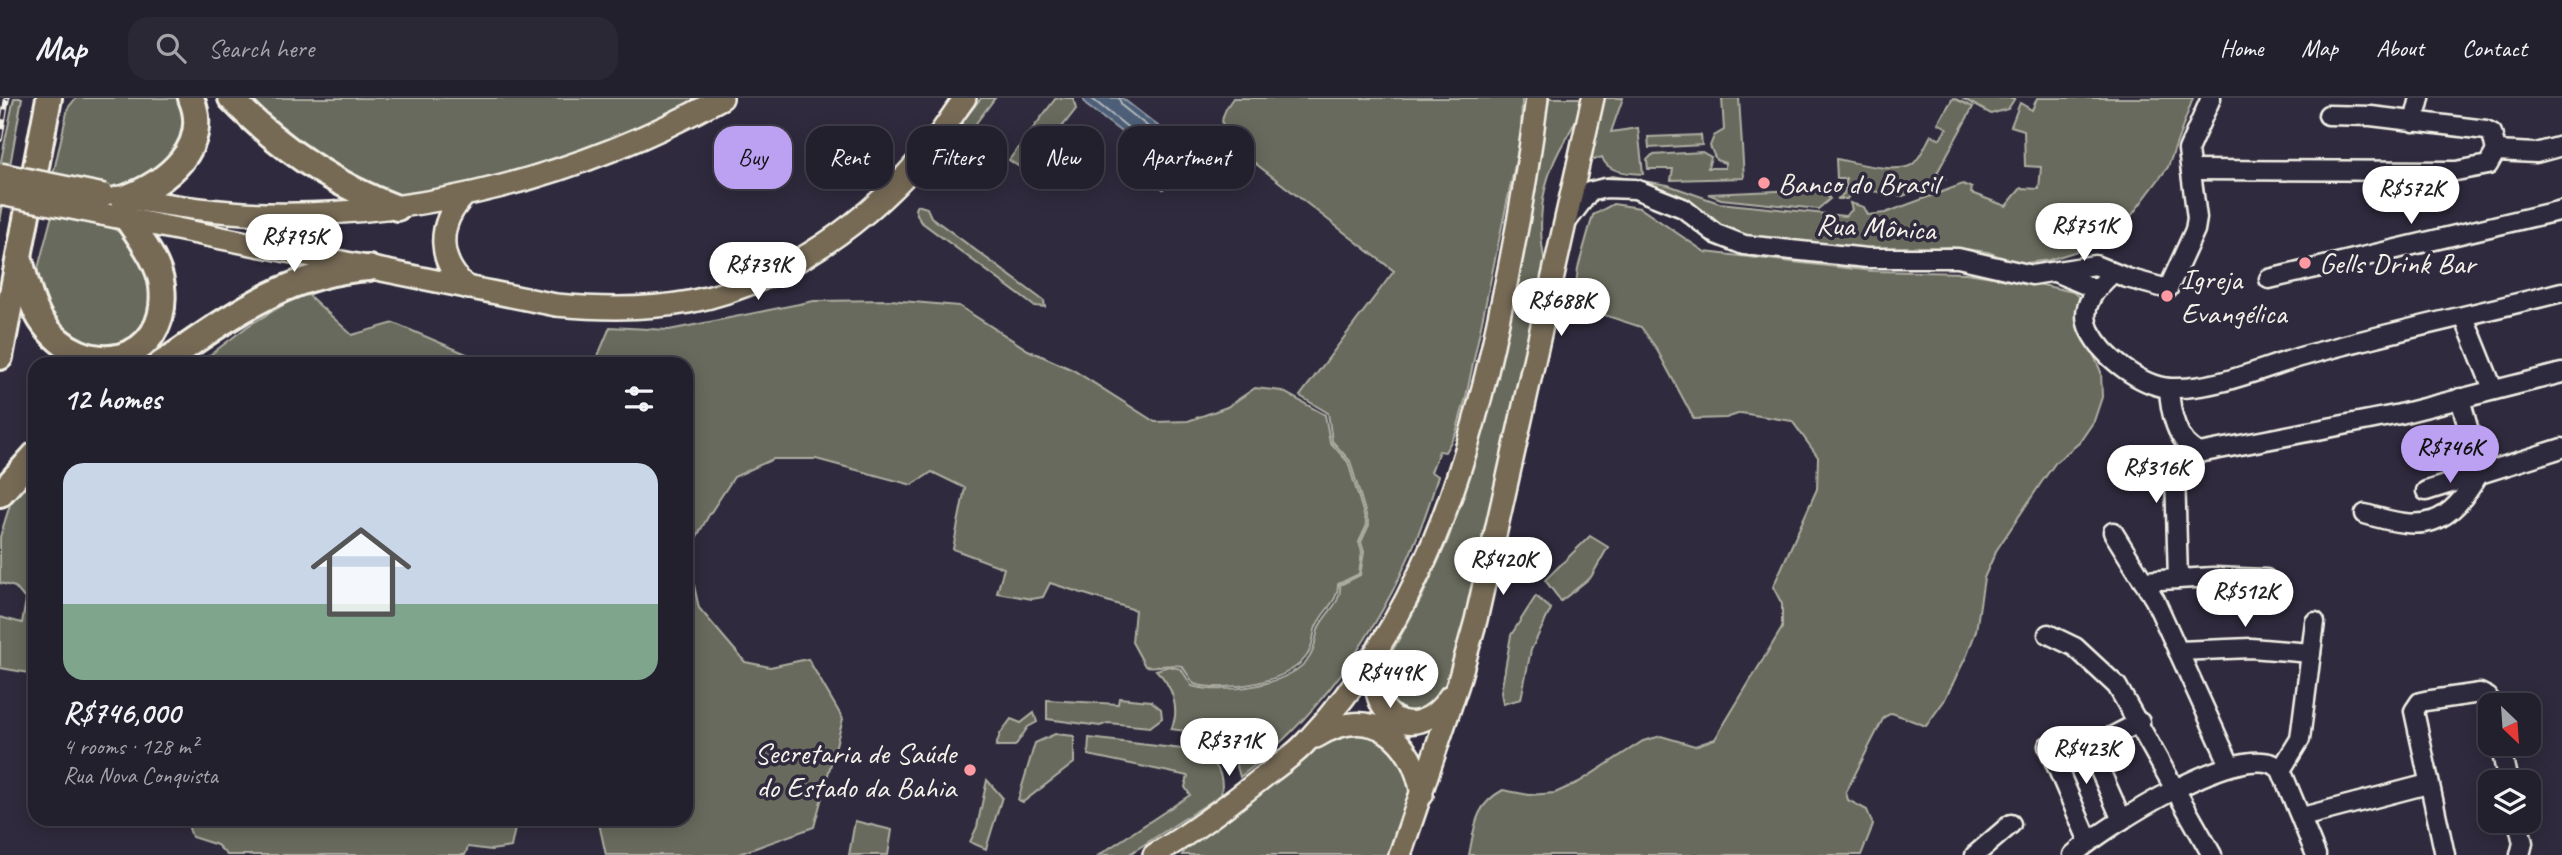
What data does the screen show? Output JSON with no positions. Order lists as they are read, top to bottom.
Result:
{
  "streets": {
    "street": ["Rua Mônica"]
  },
  "places": [
    "Banco do Brasil",
    "Gells Drink Bar",
    "Igreja Evangélica",
    "Secretaria de Saúde do Estado da Bahia"
  ],
  "north": "bottom right",
  "page": {
    "header": "Map",
    "search": "Search here",
    "nav": [
      "Home",
      "Map",
      "About",
      "Contact"
    ],
    "chip": [
      "Buy",
      "Rent",
      "Filters",
      "New",
      "Apartment"
    ],
    "price": [
      "R$572K",
      "R$751K",
      "R$795K",
      "R$739K",
      "R$688K",
      "R$746K",
      "R$316K",
      "R$420K",
      "R$512K",
      "R$449K",
      "R$371K",
      "R$423K"
    ],
    "heading": "12 homes",
    "list": [
      {
        "name": "R$746,000",
        "note": "4 rooms · 128 m² · Rua Nova Conquista"
      }
    ]
  }
}
